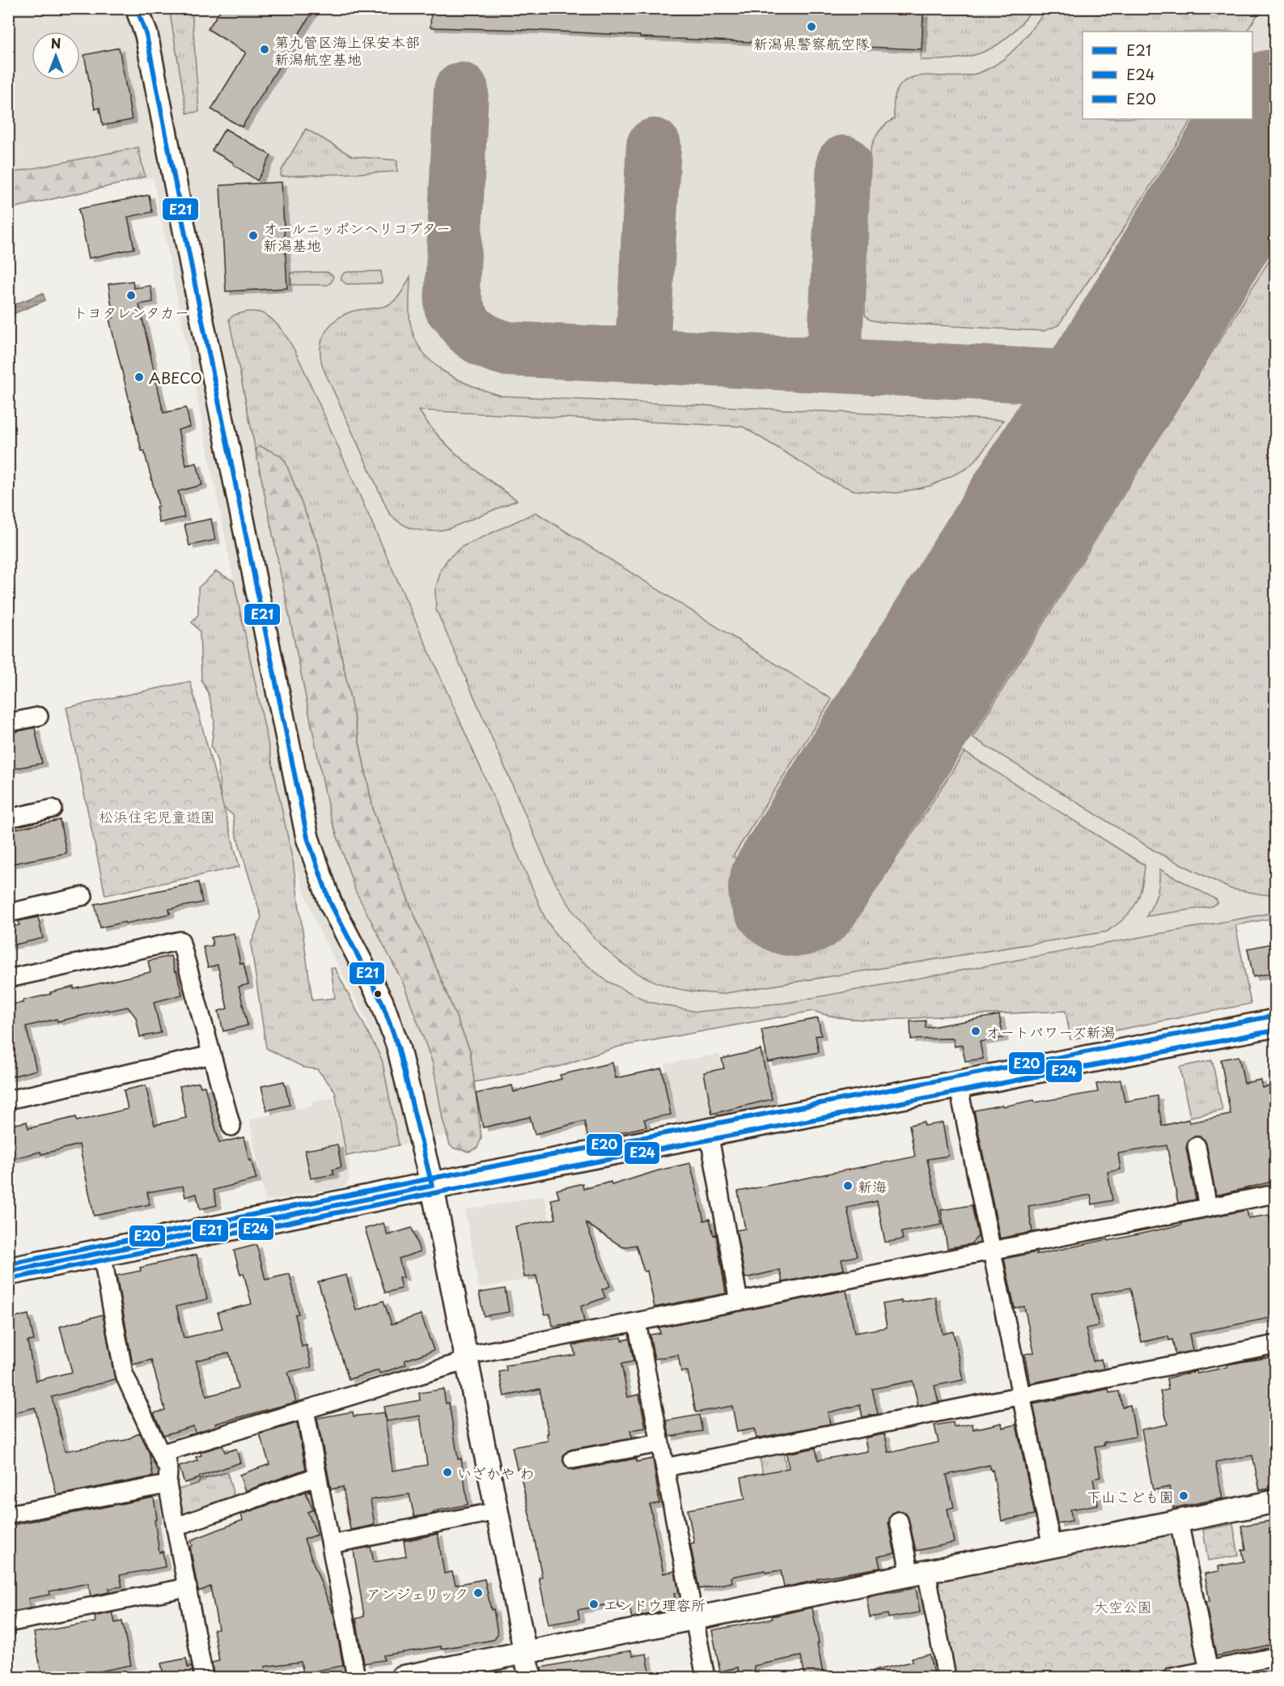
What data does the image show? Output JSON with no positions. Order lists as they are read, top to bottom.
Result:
{
  "parks": ["松浜住宅児童遊園", "大空公園"],
  "places": [
    "新潟県警察航空隊",
    "第九管区海上保安本部 新潟航空基地",
    "オールニッポンヘリコプター 新潟基地",
    "トヨタレンタカー",
    "ABECO",
    "オートパワーズ新潟",
    "新海",
    "いざかや わ",
    "下山こども園",
    "アンジェリック",
    "エンドウ理容所"
  ],
  "lines": ["transit line E21", "transit line E20", "transit line E24"],
  "legend": ["E21", "E24", "E20"],
  "north": "top"
}
